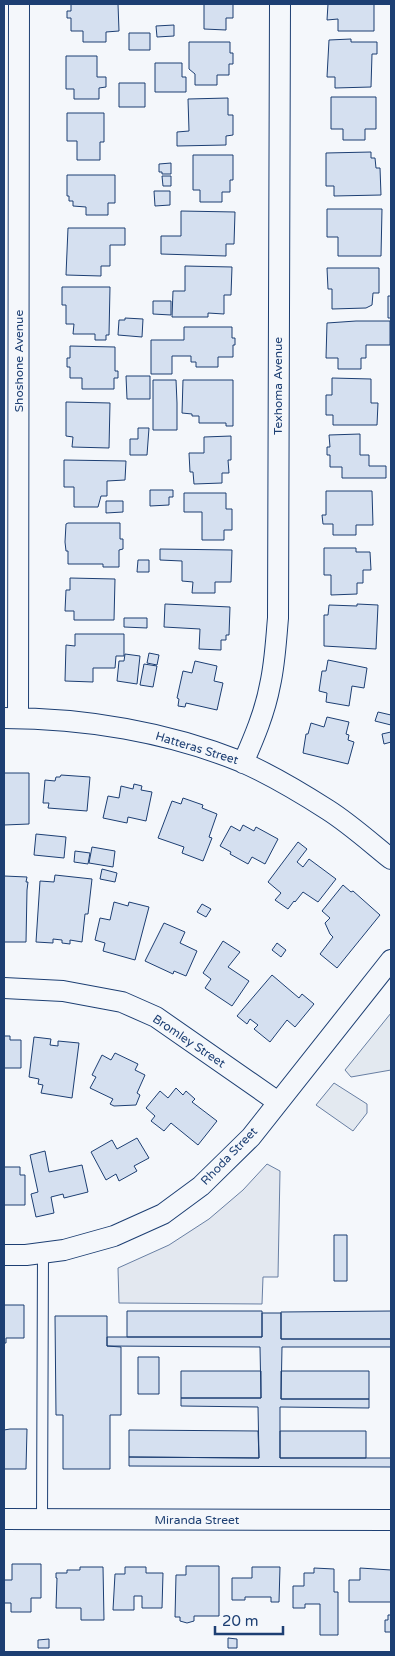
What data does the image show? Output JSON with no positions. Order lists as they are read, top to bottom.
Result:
{
  "streets": {
    "street": [
      "Shoshone Avenue",
      "Texhoma Avenue",
      "Hatteras Street",
      "Bromley Street",
      "Rhoda Street",
      "Miranda Street"
    ]
  },
  "crossings": [
    ["Shoshone Avenue", "Hatteras Street"],
    ["Texhoma Avenue", "Hatteras Street"],
    ["Bromley Street", "Rhoda Street"]
  ],
  "scale_bar": "20 m"
}
